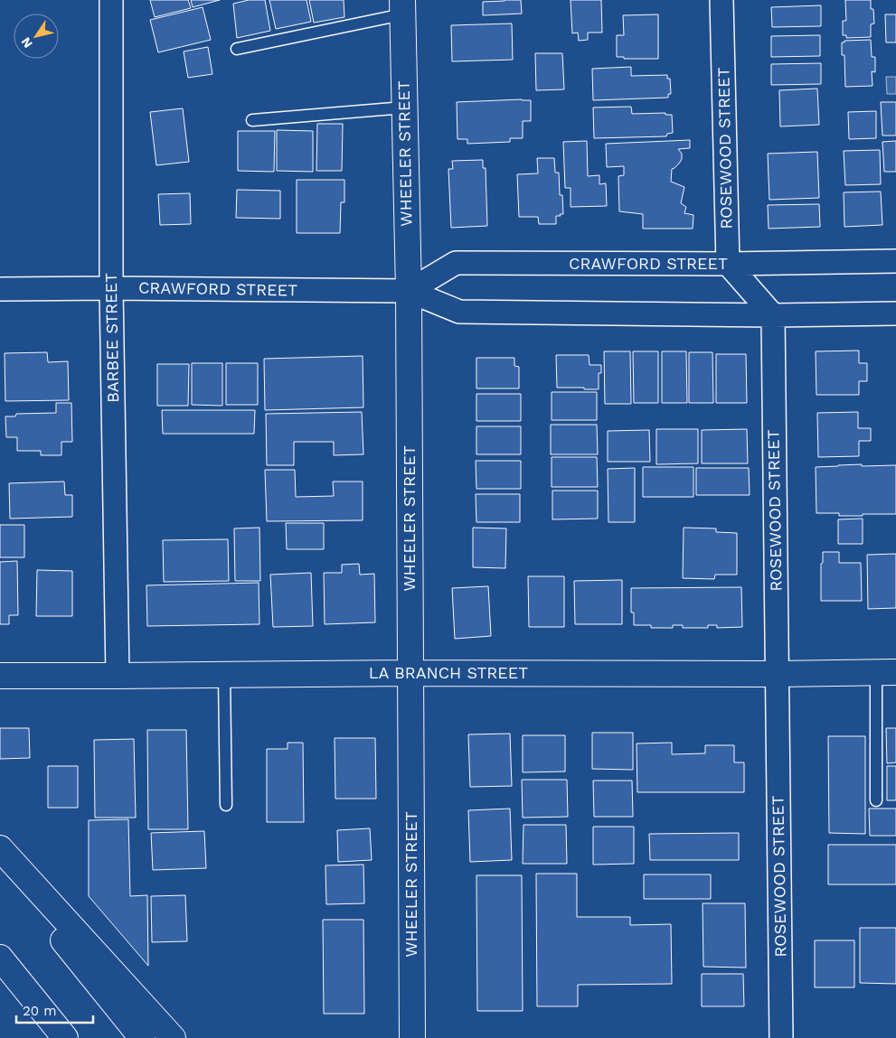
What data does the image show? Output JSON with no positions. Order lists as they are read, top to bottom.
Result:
{
  "streets": {
    "main road": ["WHEELER STREET", "LA BRANCH STREET"],
    "street": ["ROSEWOOD STREET", "CRAWFORD STREET", "BARBEE STREET"]
  },
  "crossings": [
    ["ROSEWOOD STREET", "CRAWFORD STREET"],
    ["ROSEWOOD STREET", "LA BRANCH STREET"],
    ["WHEELER STREET", "CRAWFORD STREET"],
    ["WHEELER STREET", "LA BRANCH STREET"],
    ["CRAWFORD STREET", "BARBEE STREET"],
    ["BARBEE STREET", "LA BRANCH STREET"]
  ],
  "scale_bar": "20 m",
  "north": "bottom left"
}
